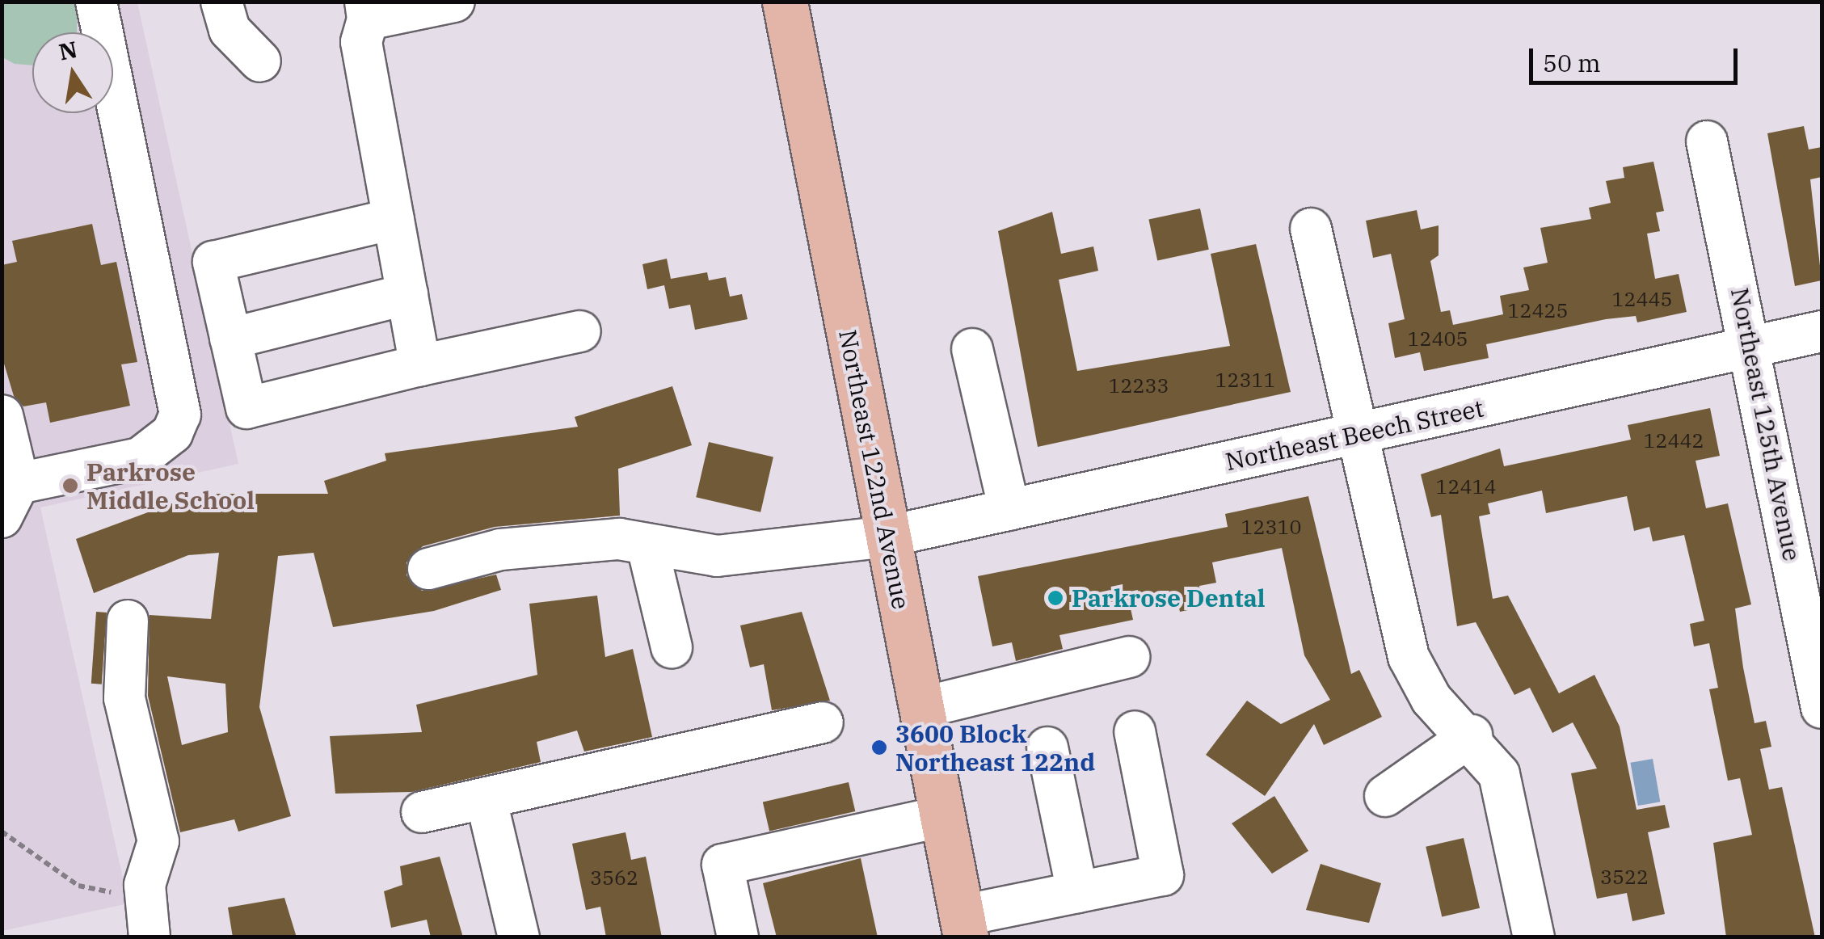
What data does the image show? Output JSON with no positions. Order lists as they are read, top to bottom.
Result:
{
  "streets": {
    "main road": ["Northeast 122nd Avenue"],
    "street": ["Northeast 125th Avenue", "Northeast Beech Street"]
  },
  "crossings": [
    ["Northeast 125th Avenue", "Northeast Beech Street"],
    ["Northeast Beech Street", "Northeast 122nd Avenue"]
  ],
  "places": ["Parkrose Middle School", "Parkrose Dental", "3600 Block Northeast 122nd"],
  "house_numbers": [
    "12445",
    "12425",
    "12405",
    "12311",
    "12233",
    "12442",
    "12414",
    "12310",
    "3522",
    "3562"
  ],
  "scale_bar": "50 m",
  "north": "top"
}
